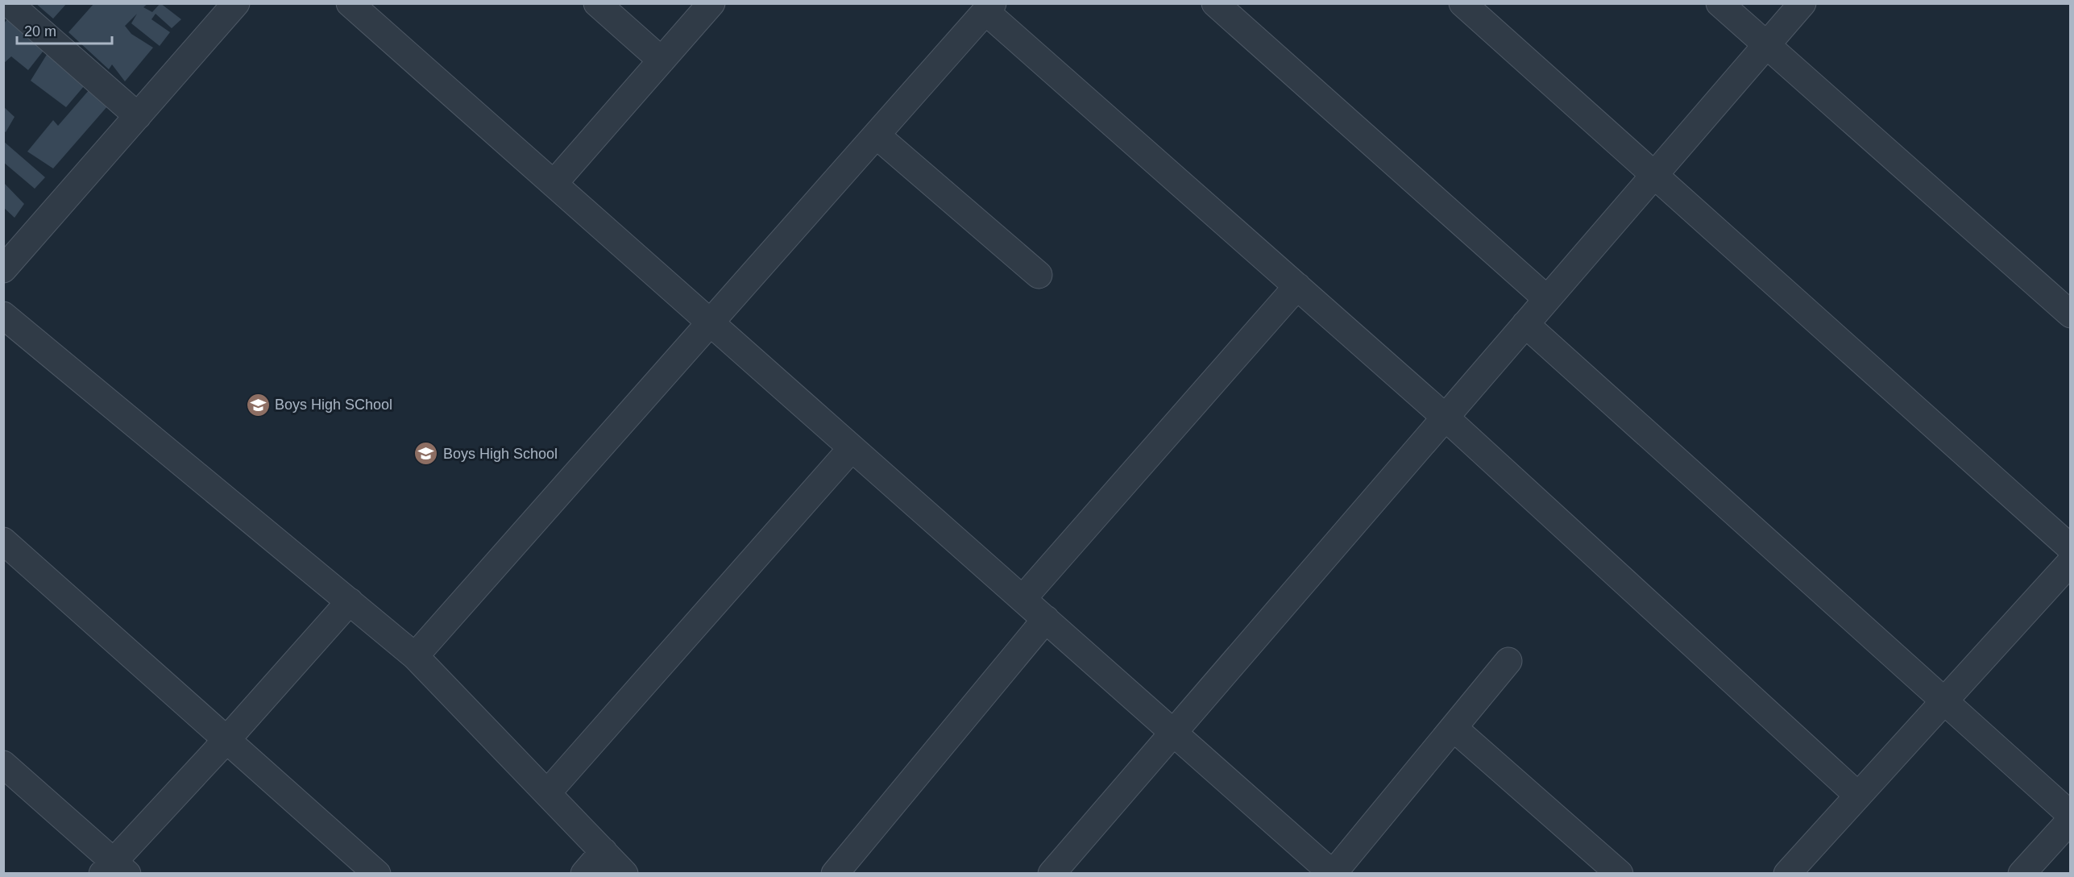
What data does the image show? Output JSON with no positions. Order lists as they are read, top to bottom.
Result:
{
  "places": {
    "school or university": ["Boys High SChool", "Boys High School"]
  },
  "scale_bar": "20 m"
}
